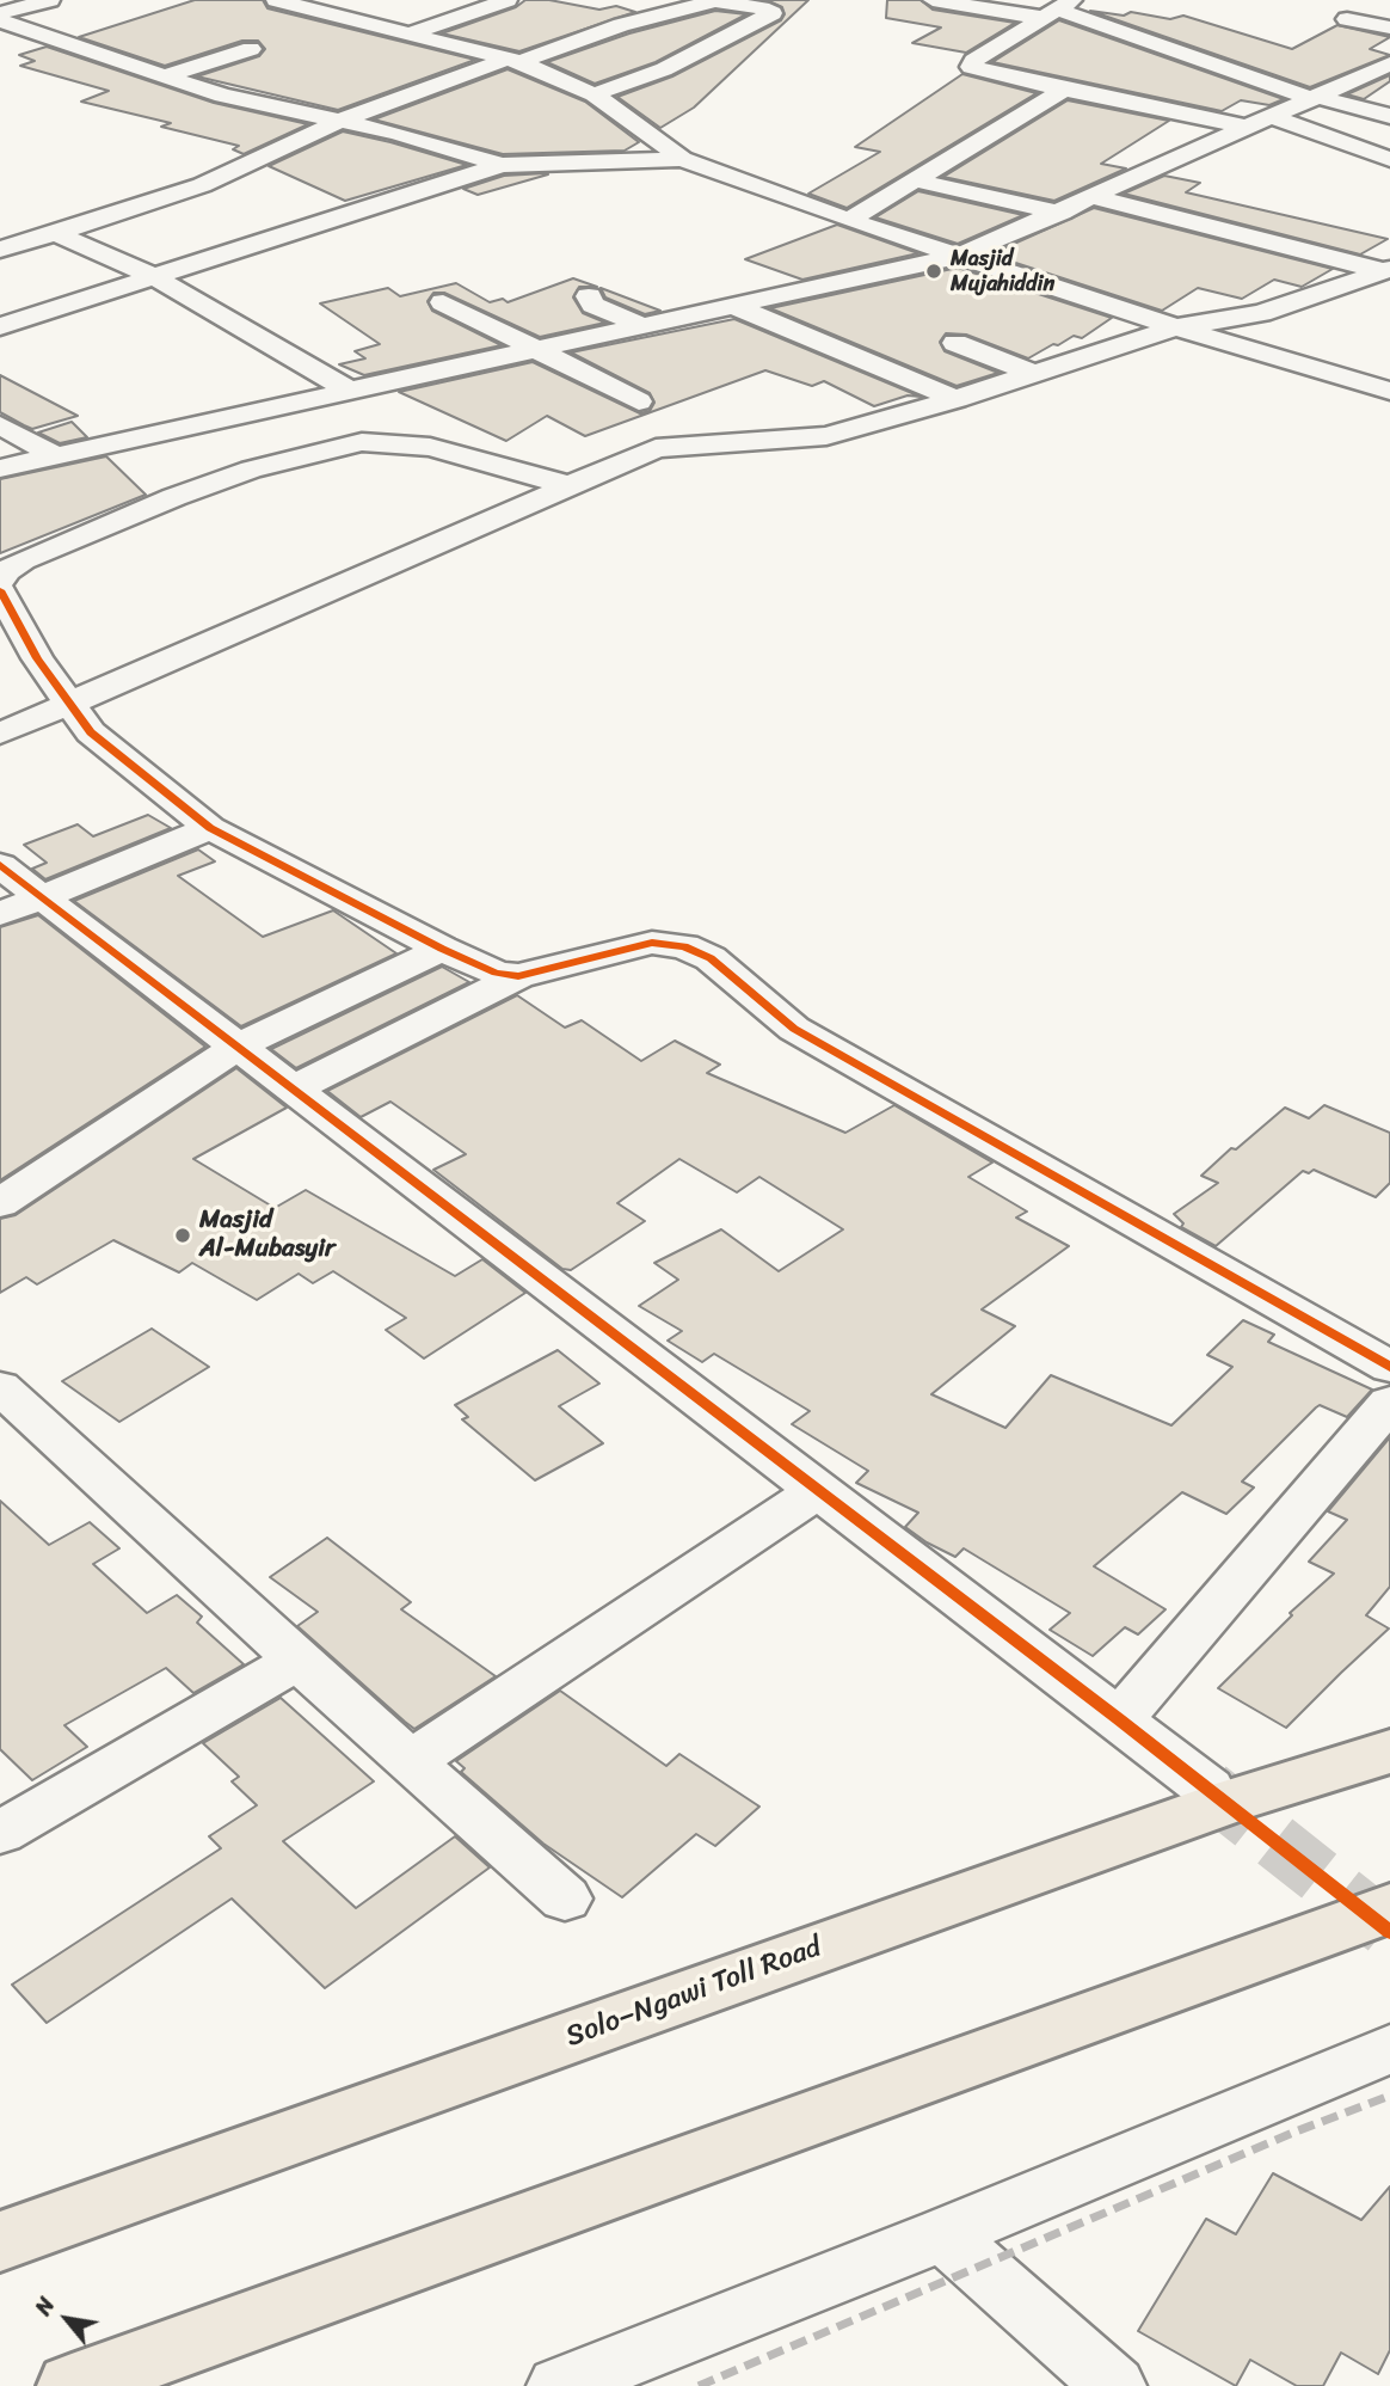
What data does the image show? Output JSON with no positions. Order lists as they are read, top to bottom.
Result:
{
  "streets": {
    "highway": ["Solo–Ngawi Toll Road"]
  },
  "places": ["Masjid Mujahiddin", "Masjid Al-Mubasyir"],
  "north": "top left"
}
